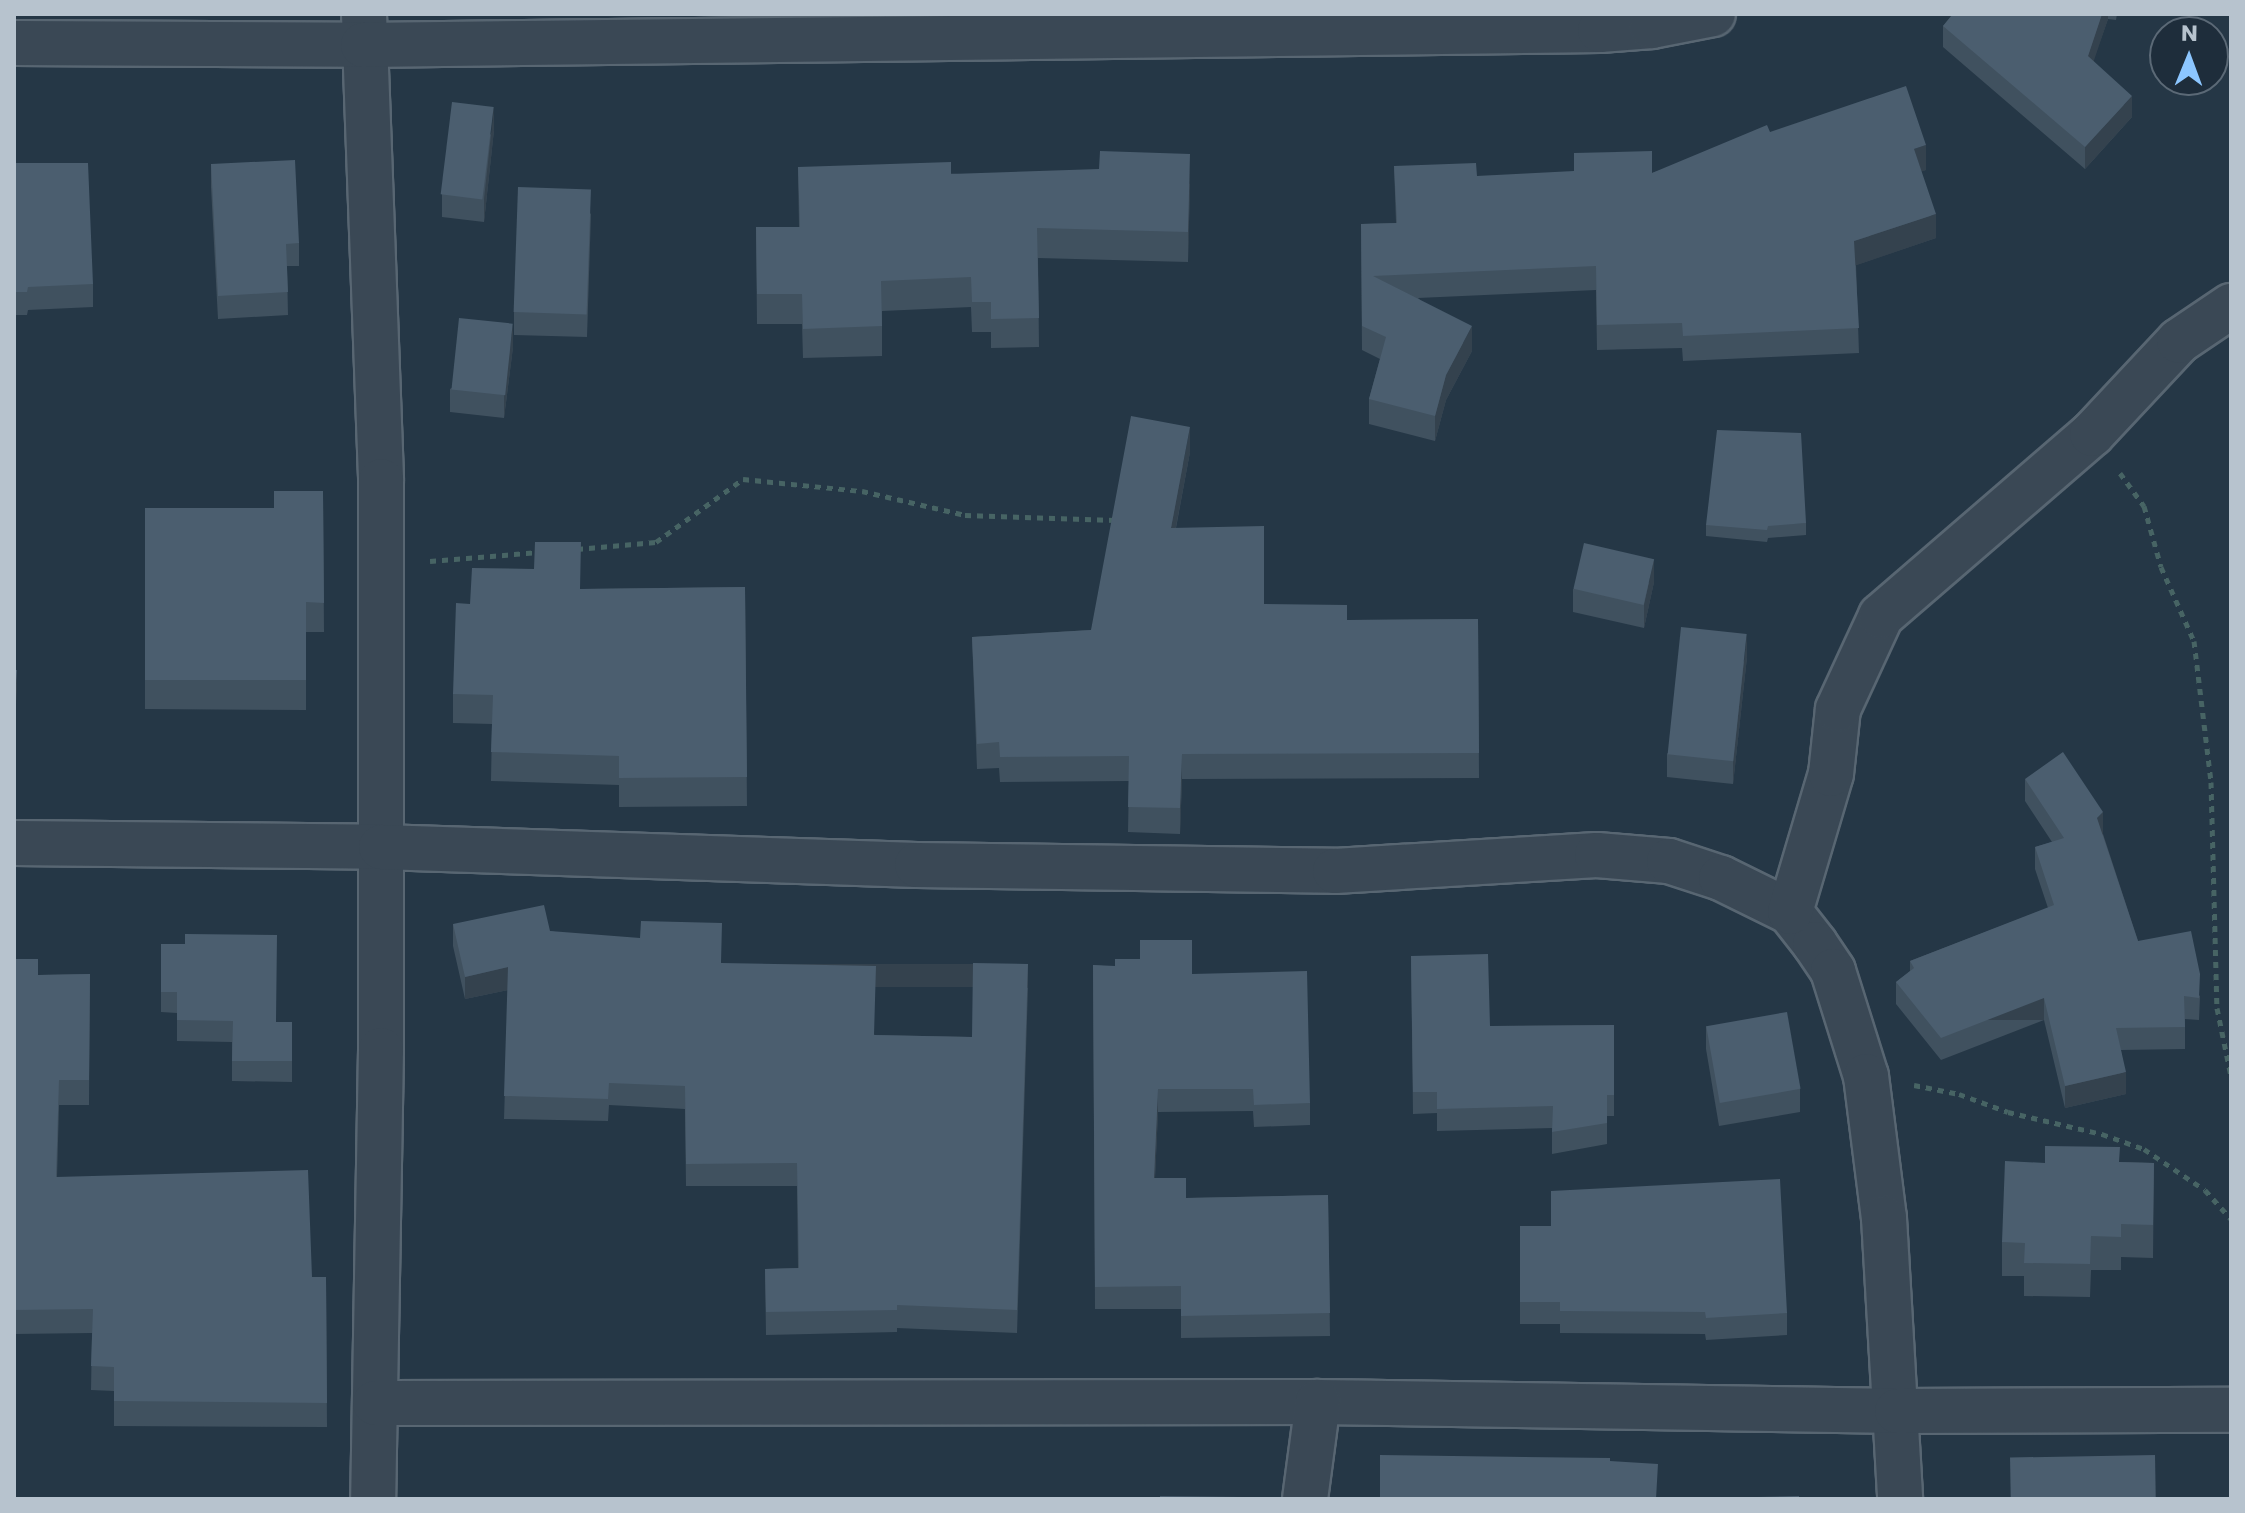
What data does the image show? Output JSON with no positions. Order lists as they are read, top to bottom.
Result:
{
  "north": "top"
}
